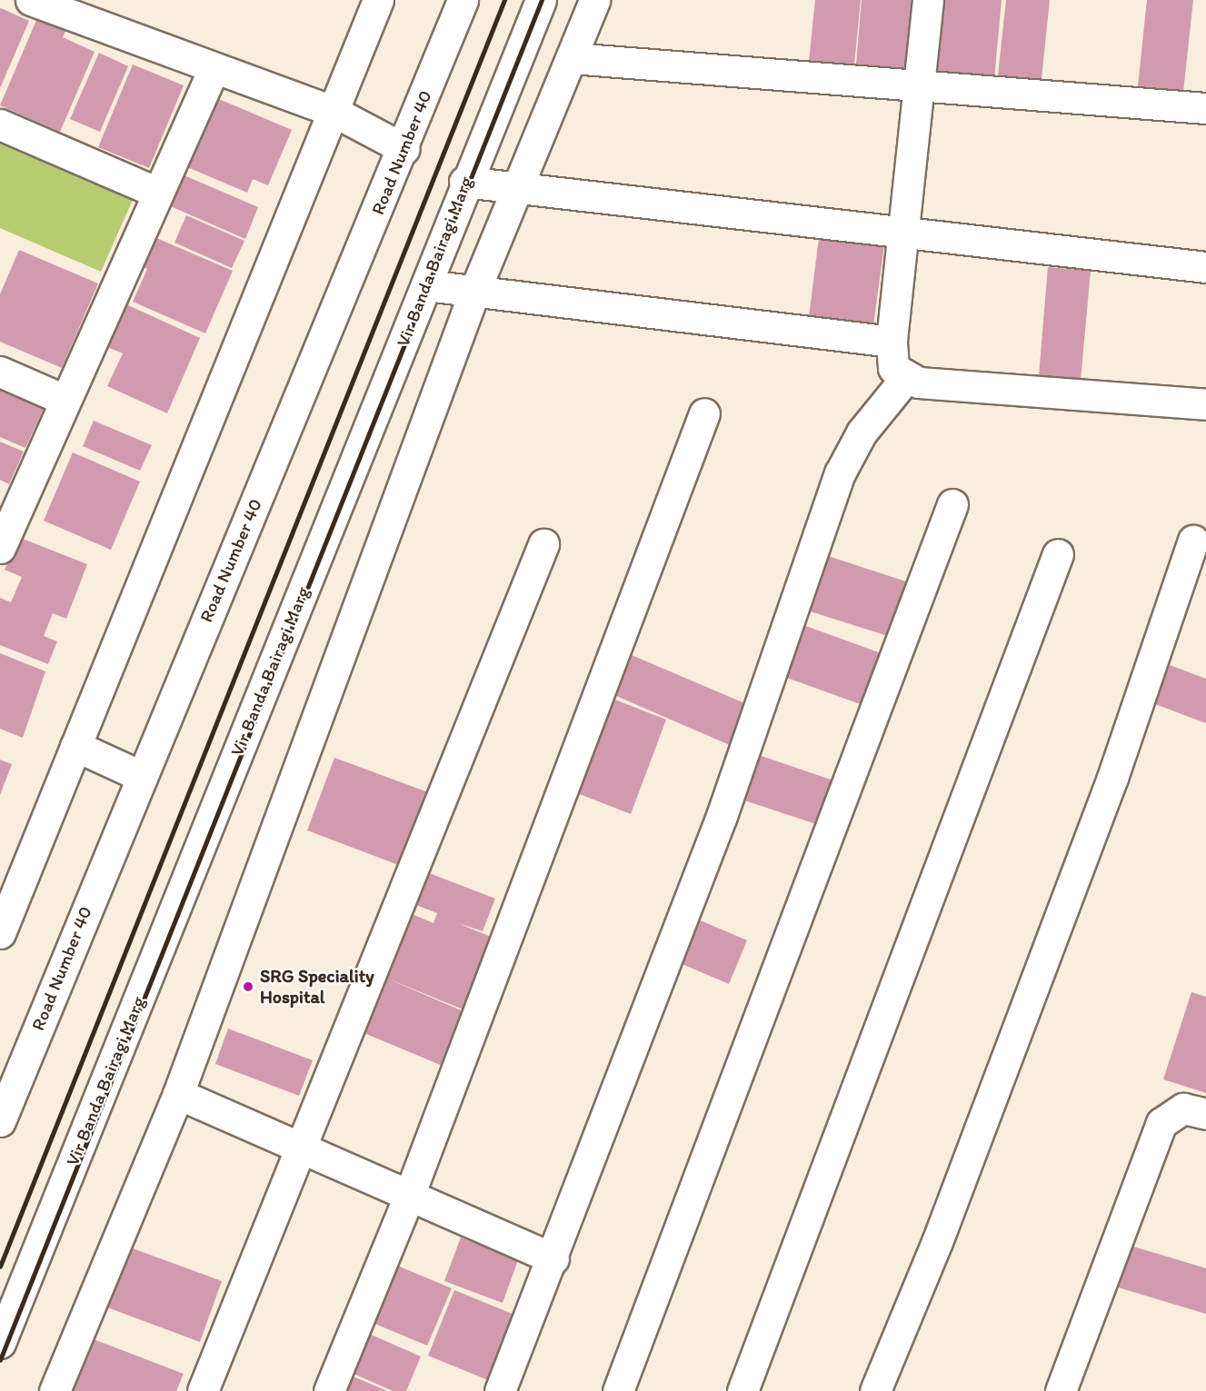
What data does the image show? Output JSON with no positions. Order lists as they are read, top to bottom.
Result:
{
  "streets": {
    "street": ["Road Number 40", "Vir Banda Bairagi Marg"]
  },
  "places": ["SRG Speciality Hospital"]
}
